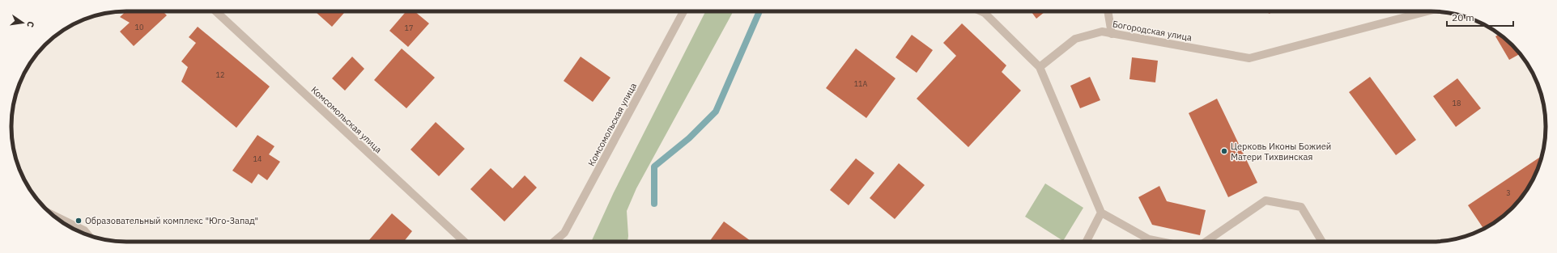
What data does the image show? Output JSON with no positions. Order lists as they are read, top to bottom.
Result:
{
  "streets": {
    "street": ["Богородская улица", "Комсомольская улица"]
  },
  "places": ["Церковь Иконы Божией Матери Тихвинская", "Образовательный комплекс \"Юго-Запад\""],
  "house_numbers": [
    "10",
    "17",
    "12",
    "11А",
    "18",
    "14",
    "3"
  ],
  "scale_bar": "20 m",
  "north": "right"
}
